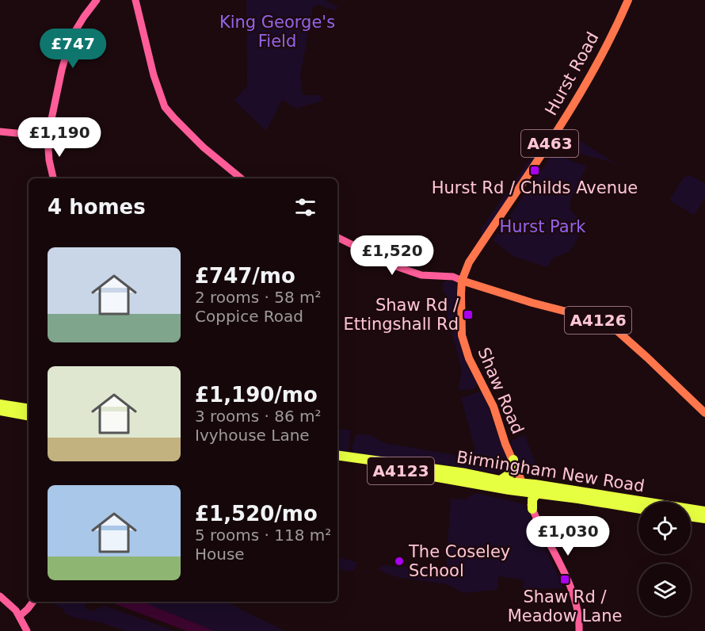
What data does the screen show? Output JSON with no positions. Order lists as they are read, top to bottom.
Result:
{
  "streets": {
    "highway": ["A4123", "Birmingham New Road"],
    "main road": [
      "Hurst Road",
      "A463",
      "A4126",
      "Shaw Road"
    ]
  },
  "crossings": [
    ["Hurst Road", "A4126"],
    ["Hurst Road", "Shaw Road"],
    ["A4126", "Shaw Road"],
    ["Shaw Road", "Birmingham New Road"]
  ],
  "parks": ["King George's Field", "Hurst Park"],
  "places": {
    "transit": ["Hurst Rd / Childs Avenue", "Shaw Rd / Ettingshall Rd", "Shaw Rd / Meadow Lane"],
    "other": ["The Coseley School"]
  },
  "page": {
    "price": [
      "£747",
      "£1,190",
      "£1,520",
      "£1,030"
    ],
    "heading": "4 homes",
    "list": [
      {
        "name": "£747/mo",
        "note": "2 rooms · 58 m² · Coppice Road"
      },
      {
        "name": "£1,190/mo",
        "note": "3 rooms · 86 m² · Ivyhouse Lane"
      },
      {
        "name": "£1,520/mo",
        "note": "5 rooms · 118 m² · House"
      }
    ]
  }
}
